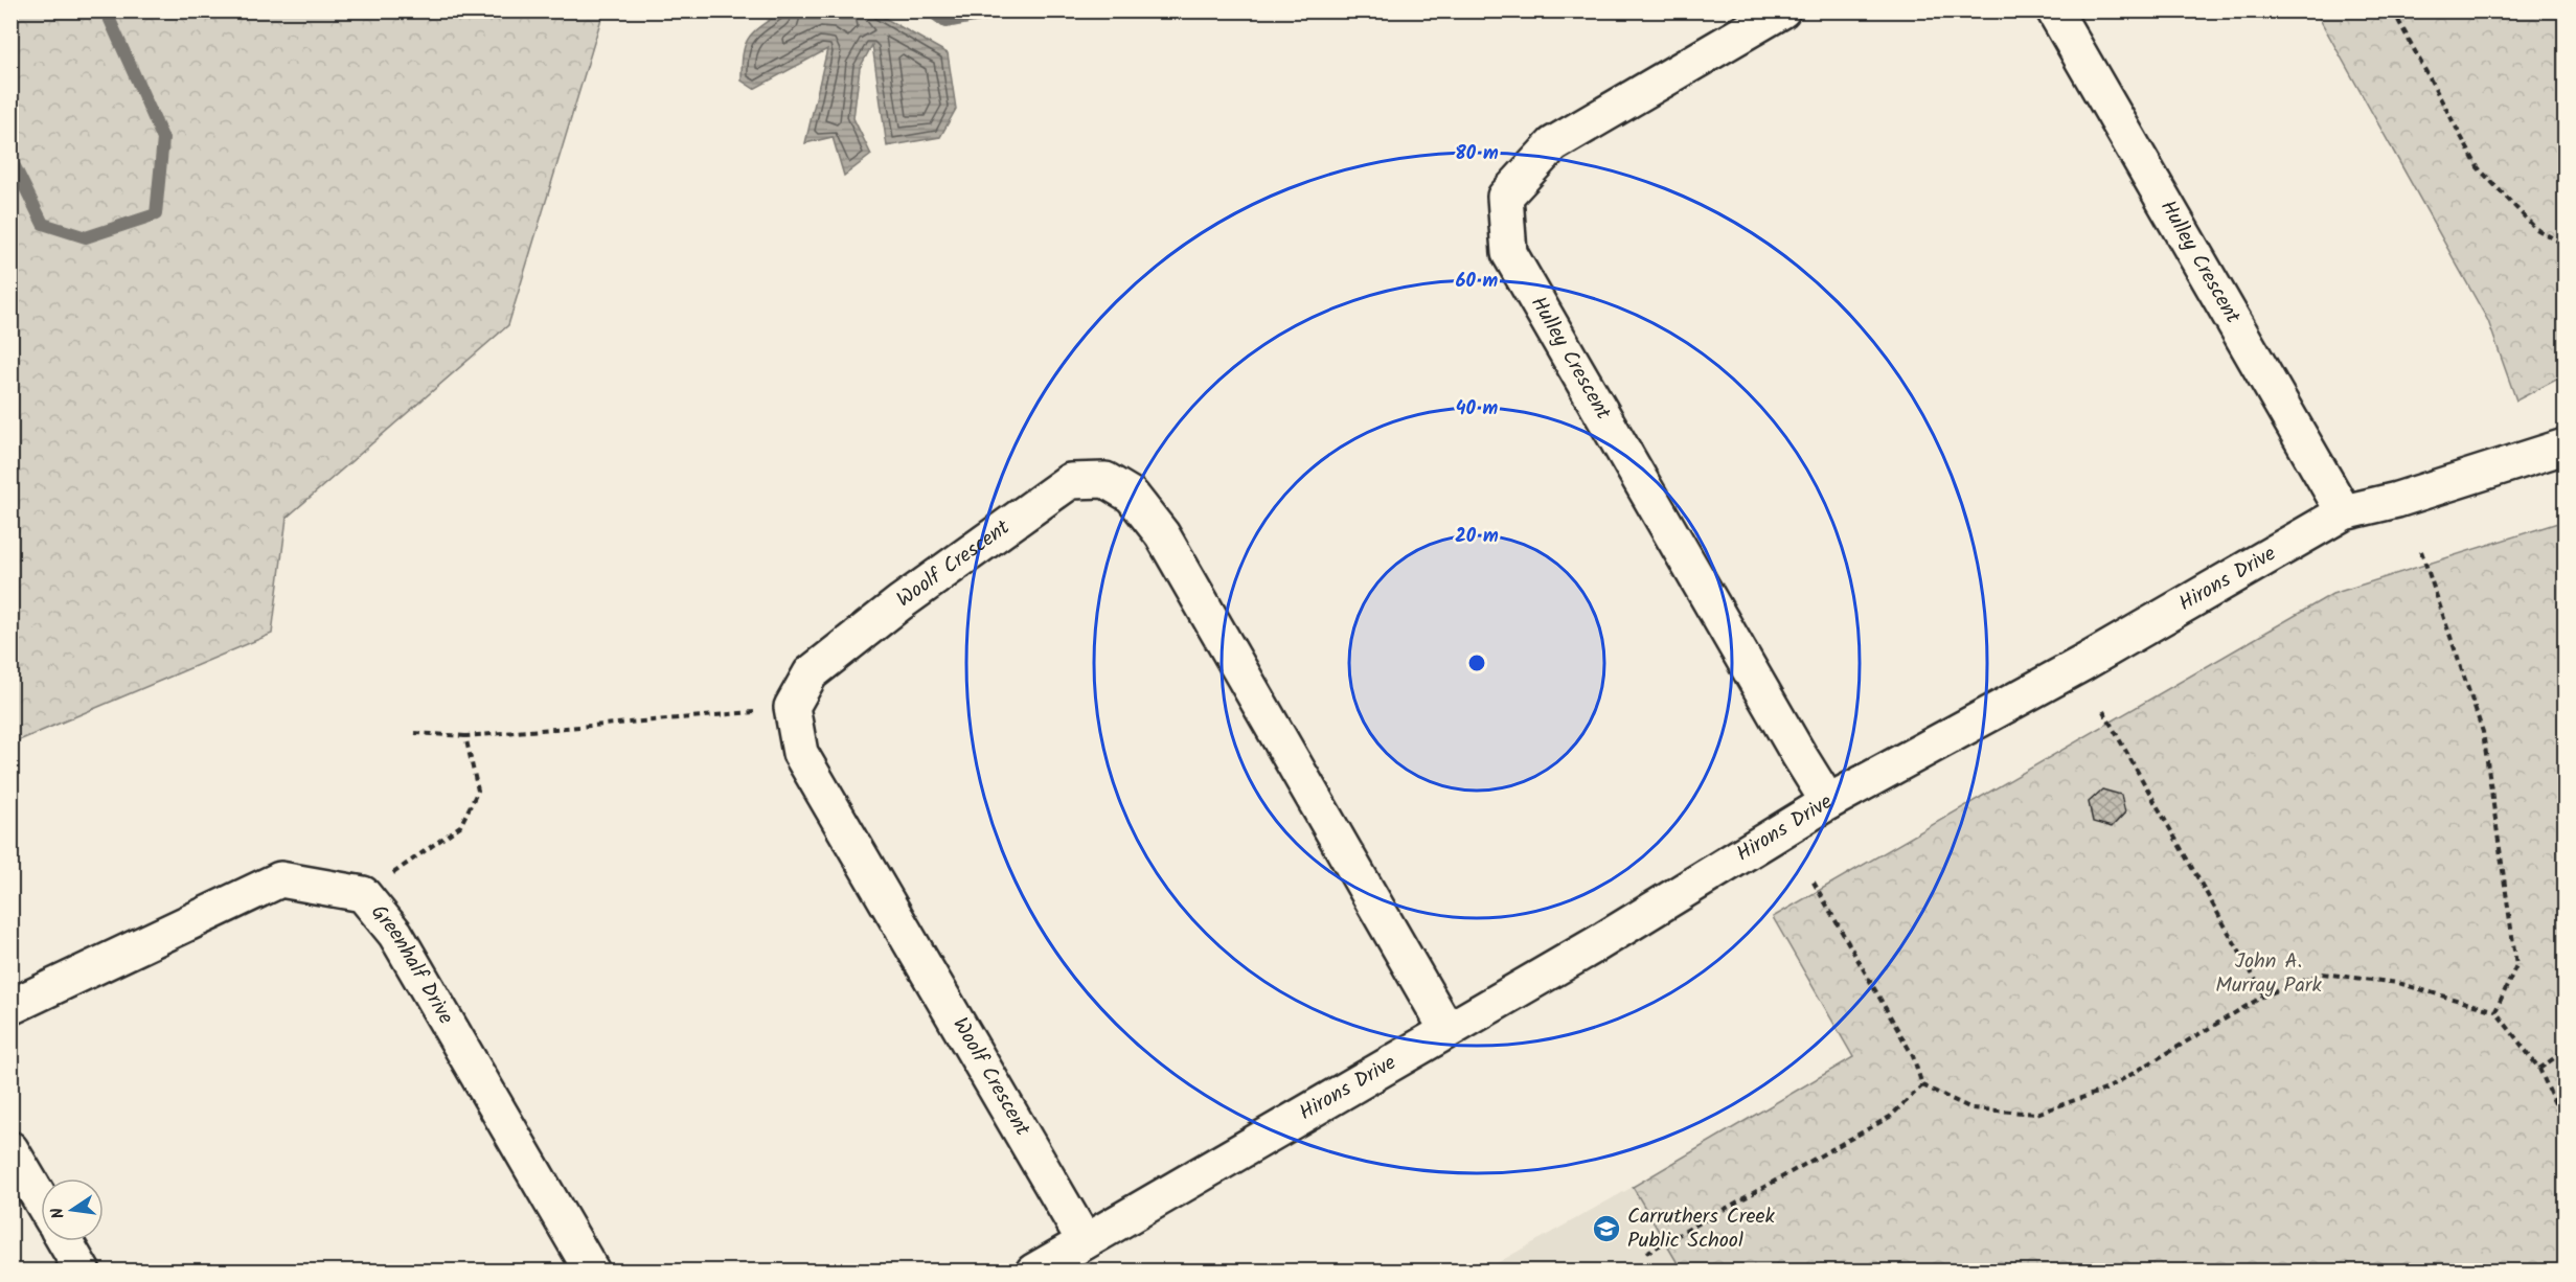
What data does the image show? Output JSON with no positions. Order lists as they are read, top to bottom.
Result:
{
  "streets": {
    "street": [
      "Hulley Crescent",
      "Woolf Crescent",
      "Hirons Drive",
      "Greenhalf Drive"
    ]
  },
  "crossings": [
    ["Hulley Crescent", "Hirons Drive"],
    ["Woolf Crescent", "Hirons Drive"]
  ],
  "parks": ["John A. Murray Park"],
  "places": {
    "school or university": ["Carruthers Creek Public School"]
  },
  "north": "left",
  "rings": [
    "80 m",
    "60 m",
    "40 m",
    "20 m"
  ]
}
